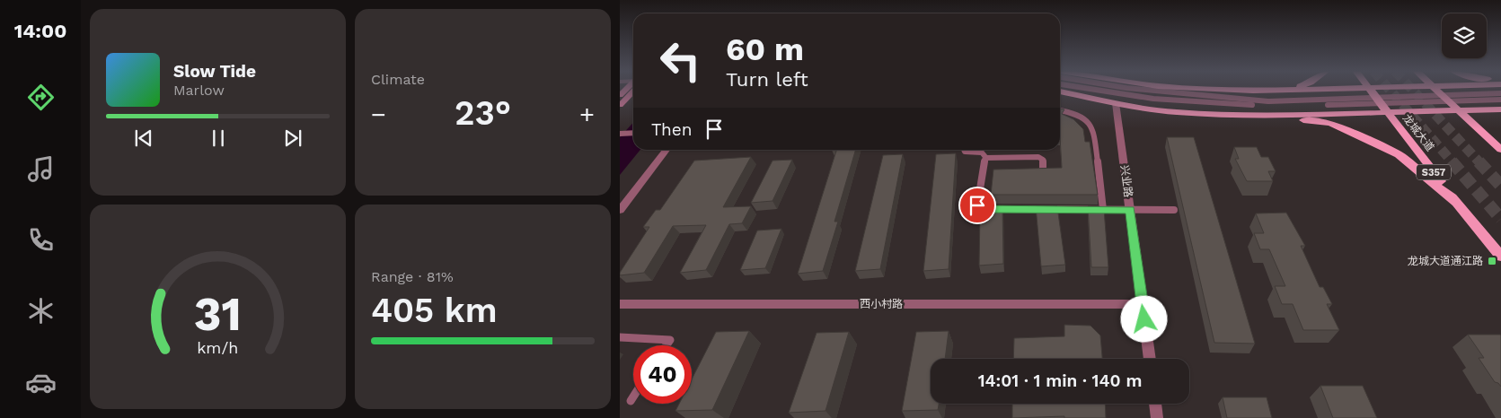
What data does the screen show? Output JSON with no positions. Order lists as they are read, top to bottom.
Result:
{
  "streets": {
    "main road": ["龙城大道", "S357"],
    "street": ["兴业路", "西小村路"]
  },
  "crossings": [
    ["兴业路", "西小村路"]
  ],
  "places": {
    "transit": ["龙城大道通江路"]
  },
  "page": {
    "tabs": "14:00",
    "tile": [
      "Climate",
      ["Range · 81%", "405 km"]
    ],
    "turn": ["60 m", "Turn left"],
    "song": ["Slow Tide", "Marlow"],
    "heat": ["−", "23°", "+"],
    "then": "Then",
    "limit": "40",
    "trip": "14:01 · 1 min · 140 m",
    "gauge": ["31", "km/h"]
  }
}
